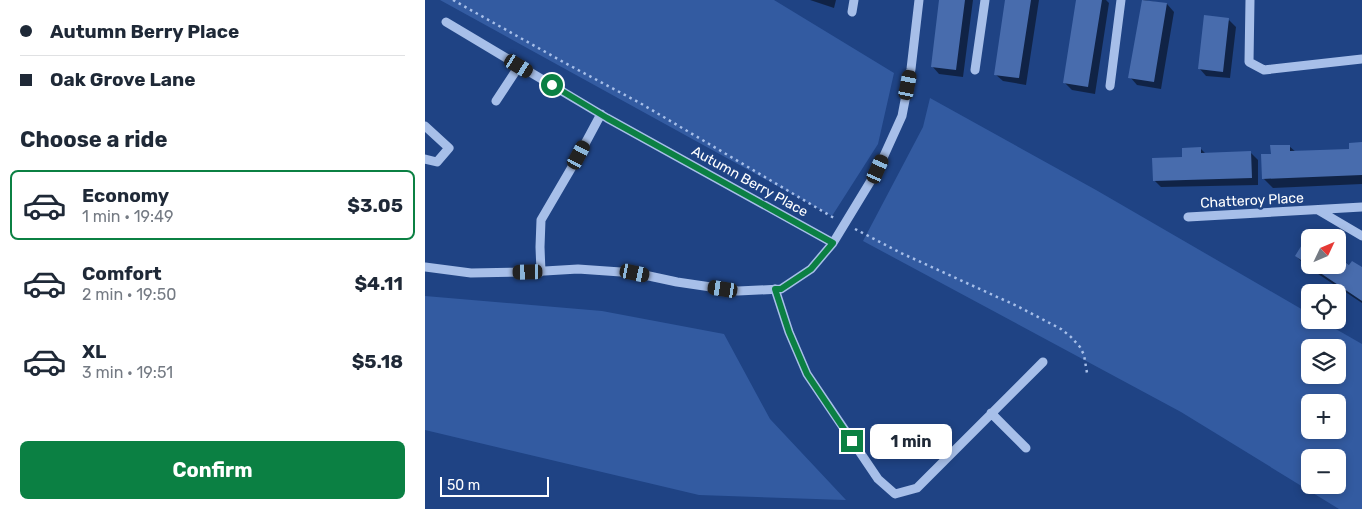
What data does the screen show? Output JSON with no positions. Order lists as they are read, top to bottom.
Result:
{
  "streets": {
    "street": ["Autumn Berry Place", "Chatteroy Place"]
  },
  "scale_bar": "50 m",
  "north": "top right",
  "page": {
    "banner": ["Autumn Berry Place", "Oak Grove Lane"],
    "heading": "Choose a ride",
    "list": [
      {
        "name": "Economy",
        "note": "1 min · 19:49",
        "value": "$3.05"
      },
      {
        "name": "Comfort",
        "note": "2 min · 19:50",
        "value": "$4.11"
      },
      {
        "name": "XL",
        "note": "3 min · 19:51",
        "value": "$5.18"
      }
    ],
    "map_buttons": ["+", "−"],
    "bubble": "1 min",
    "buttons": "Confirm",
    "scale": "50 m"
  }
}
